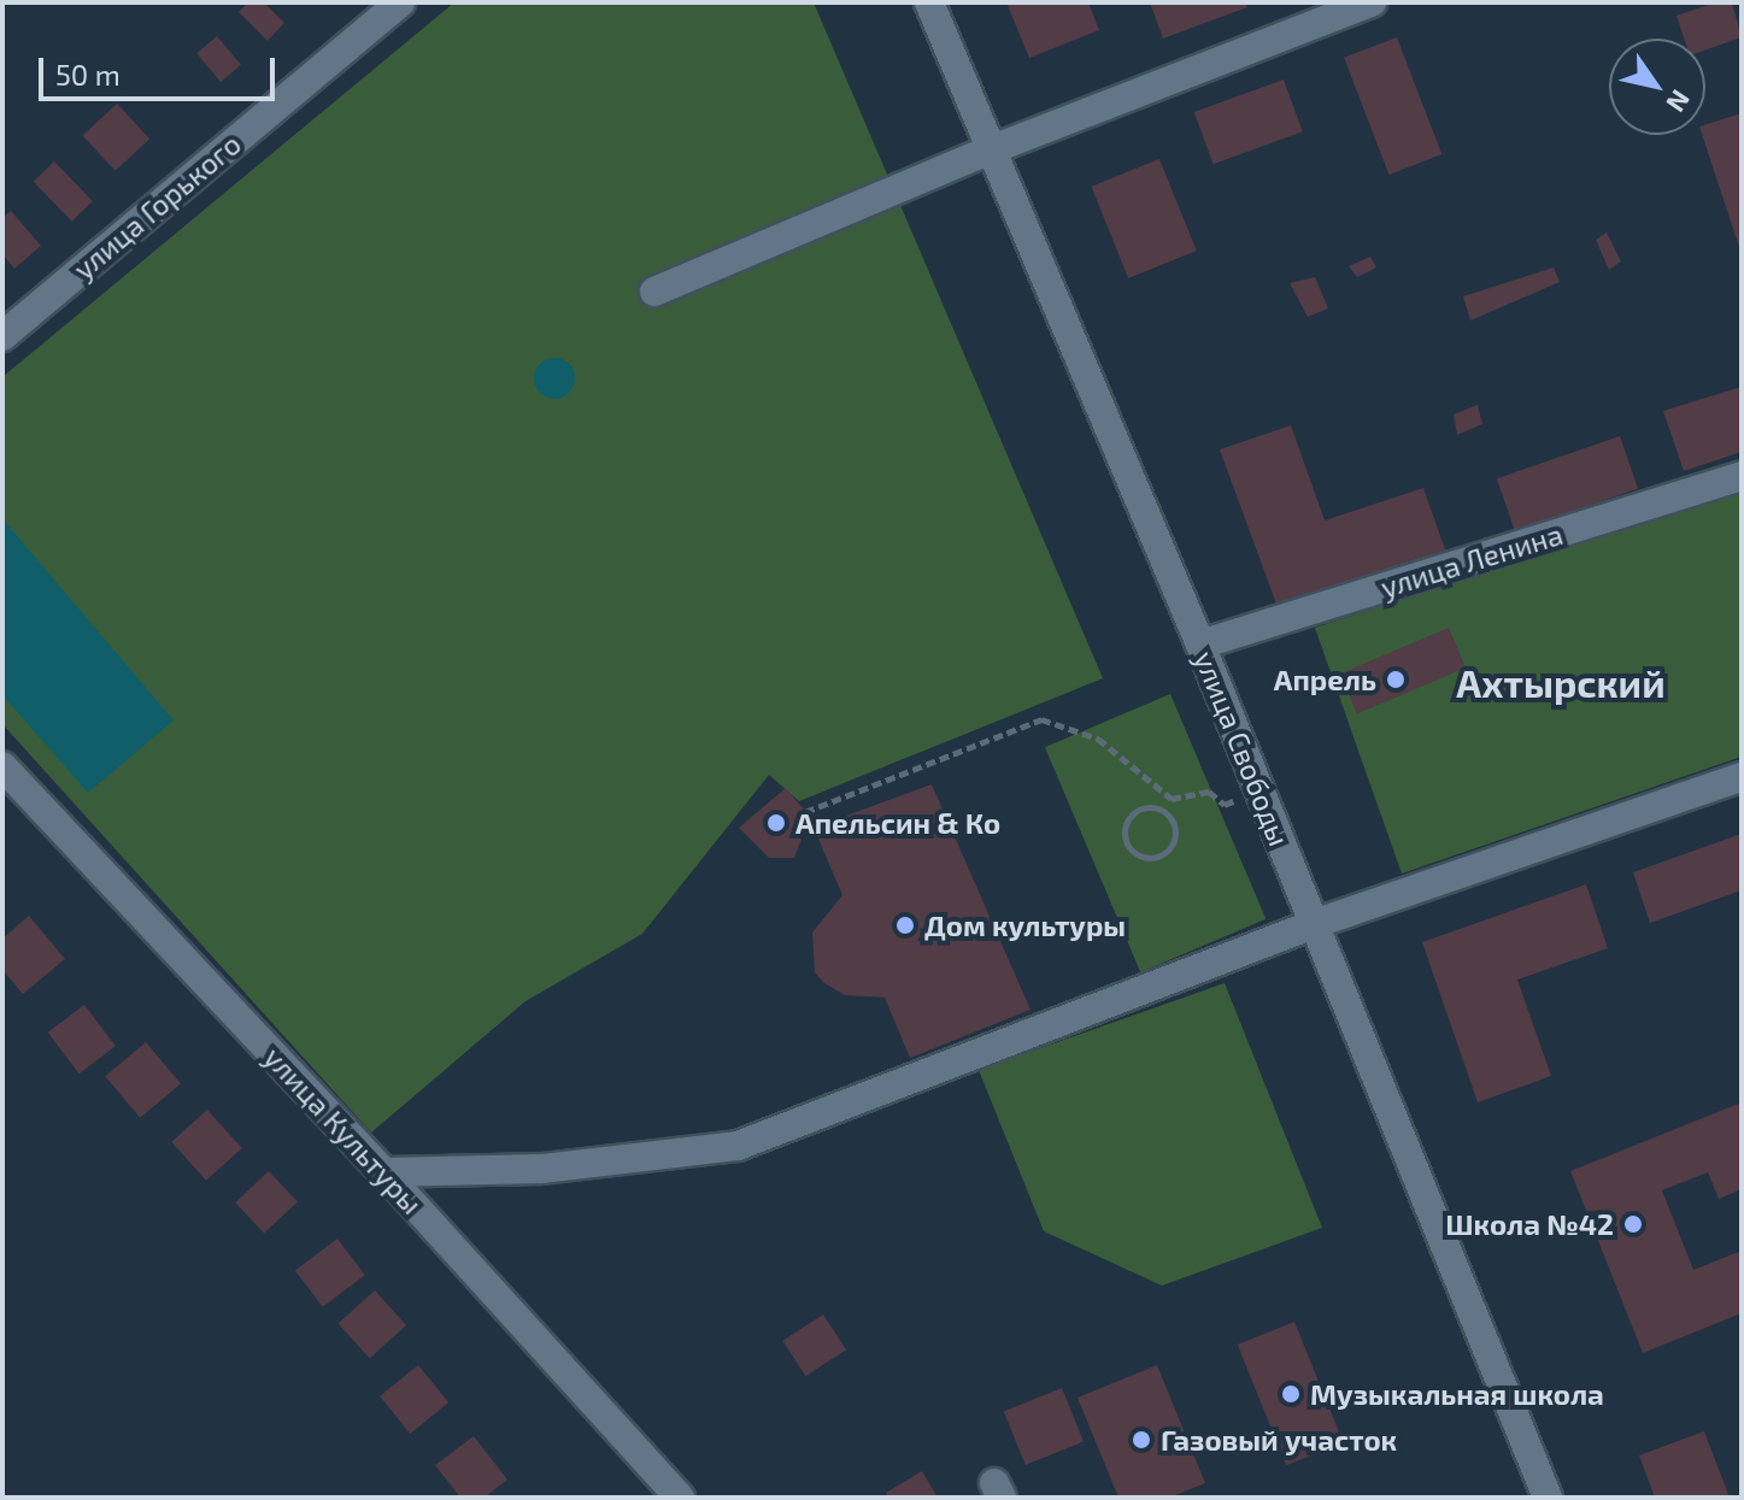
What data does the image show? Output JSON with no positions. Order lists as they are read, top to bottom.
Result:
{
  "streets": {
    "street": [
      "улица Горького",
      "улица Ленина",
      "улица Свободы",
      "улица Культуры"
    ]
  },
  "crossings": [
    ["улица Ленина", "улица Свободы"]
  ],
  "districts": ["Ахтырский"],
  "places": [
    "Апрель",
    "Апельсин & Ко",
    "Дом культуры",
    "Школа №42",
    "Музыкальная школа",
    "Газовый участок"
  ],
  "scale_bar": "50 m",
  "north": "bottom right"
}
